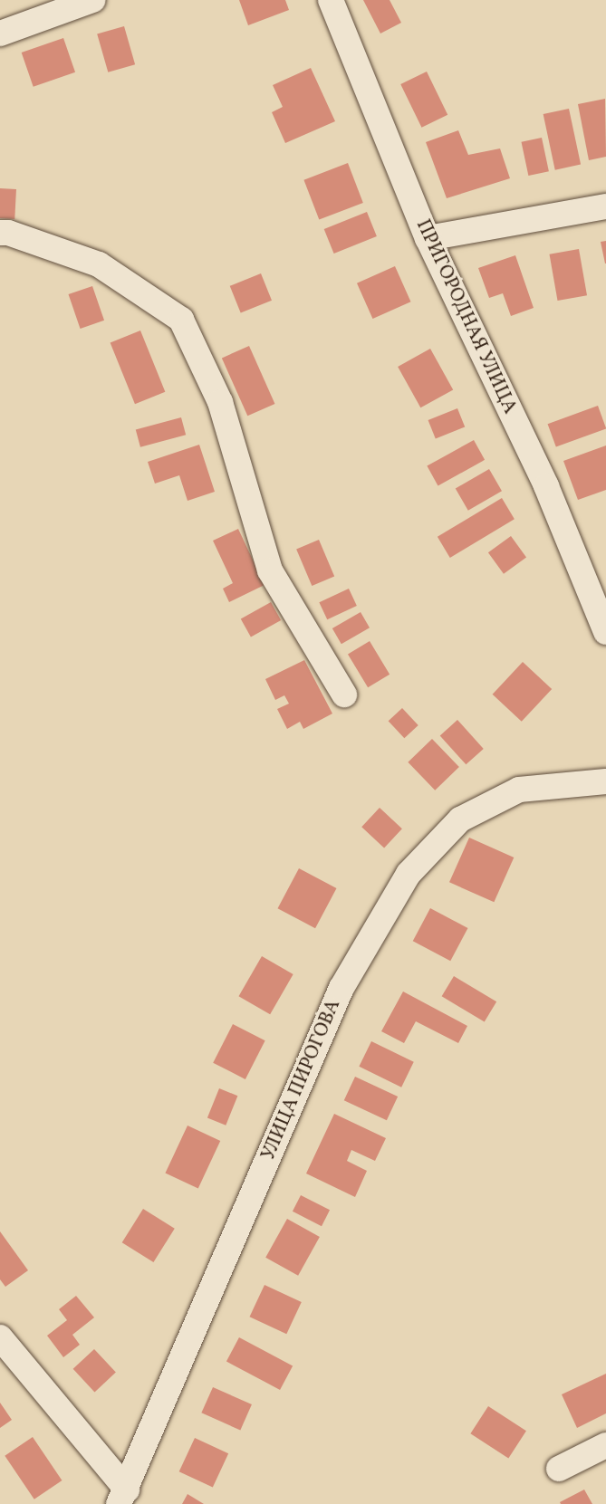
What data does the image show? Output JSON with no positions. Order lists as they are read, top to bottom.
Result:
{
  "streets": {
    "street": ["ПРИГОРОДНАЯ УЛИЦА", "УЛИЦА ПИРОГОВА"]
  }
}
